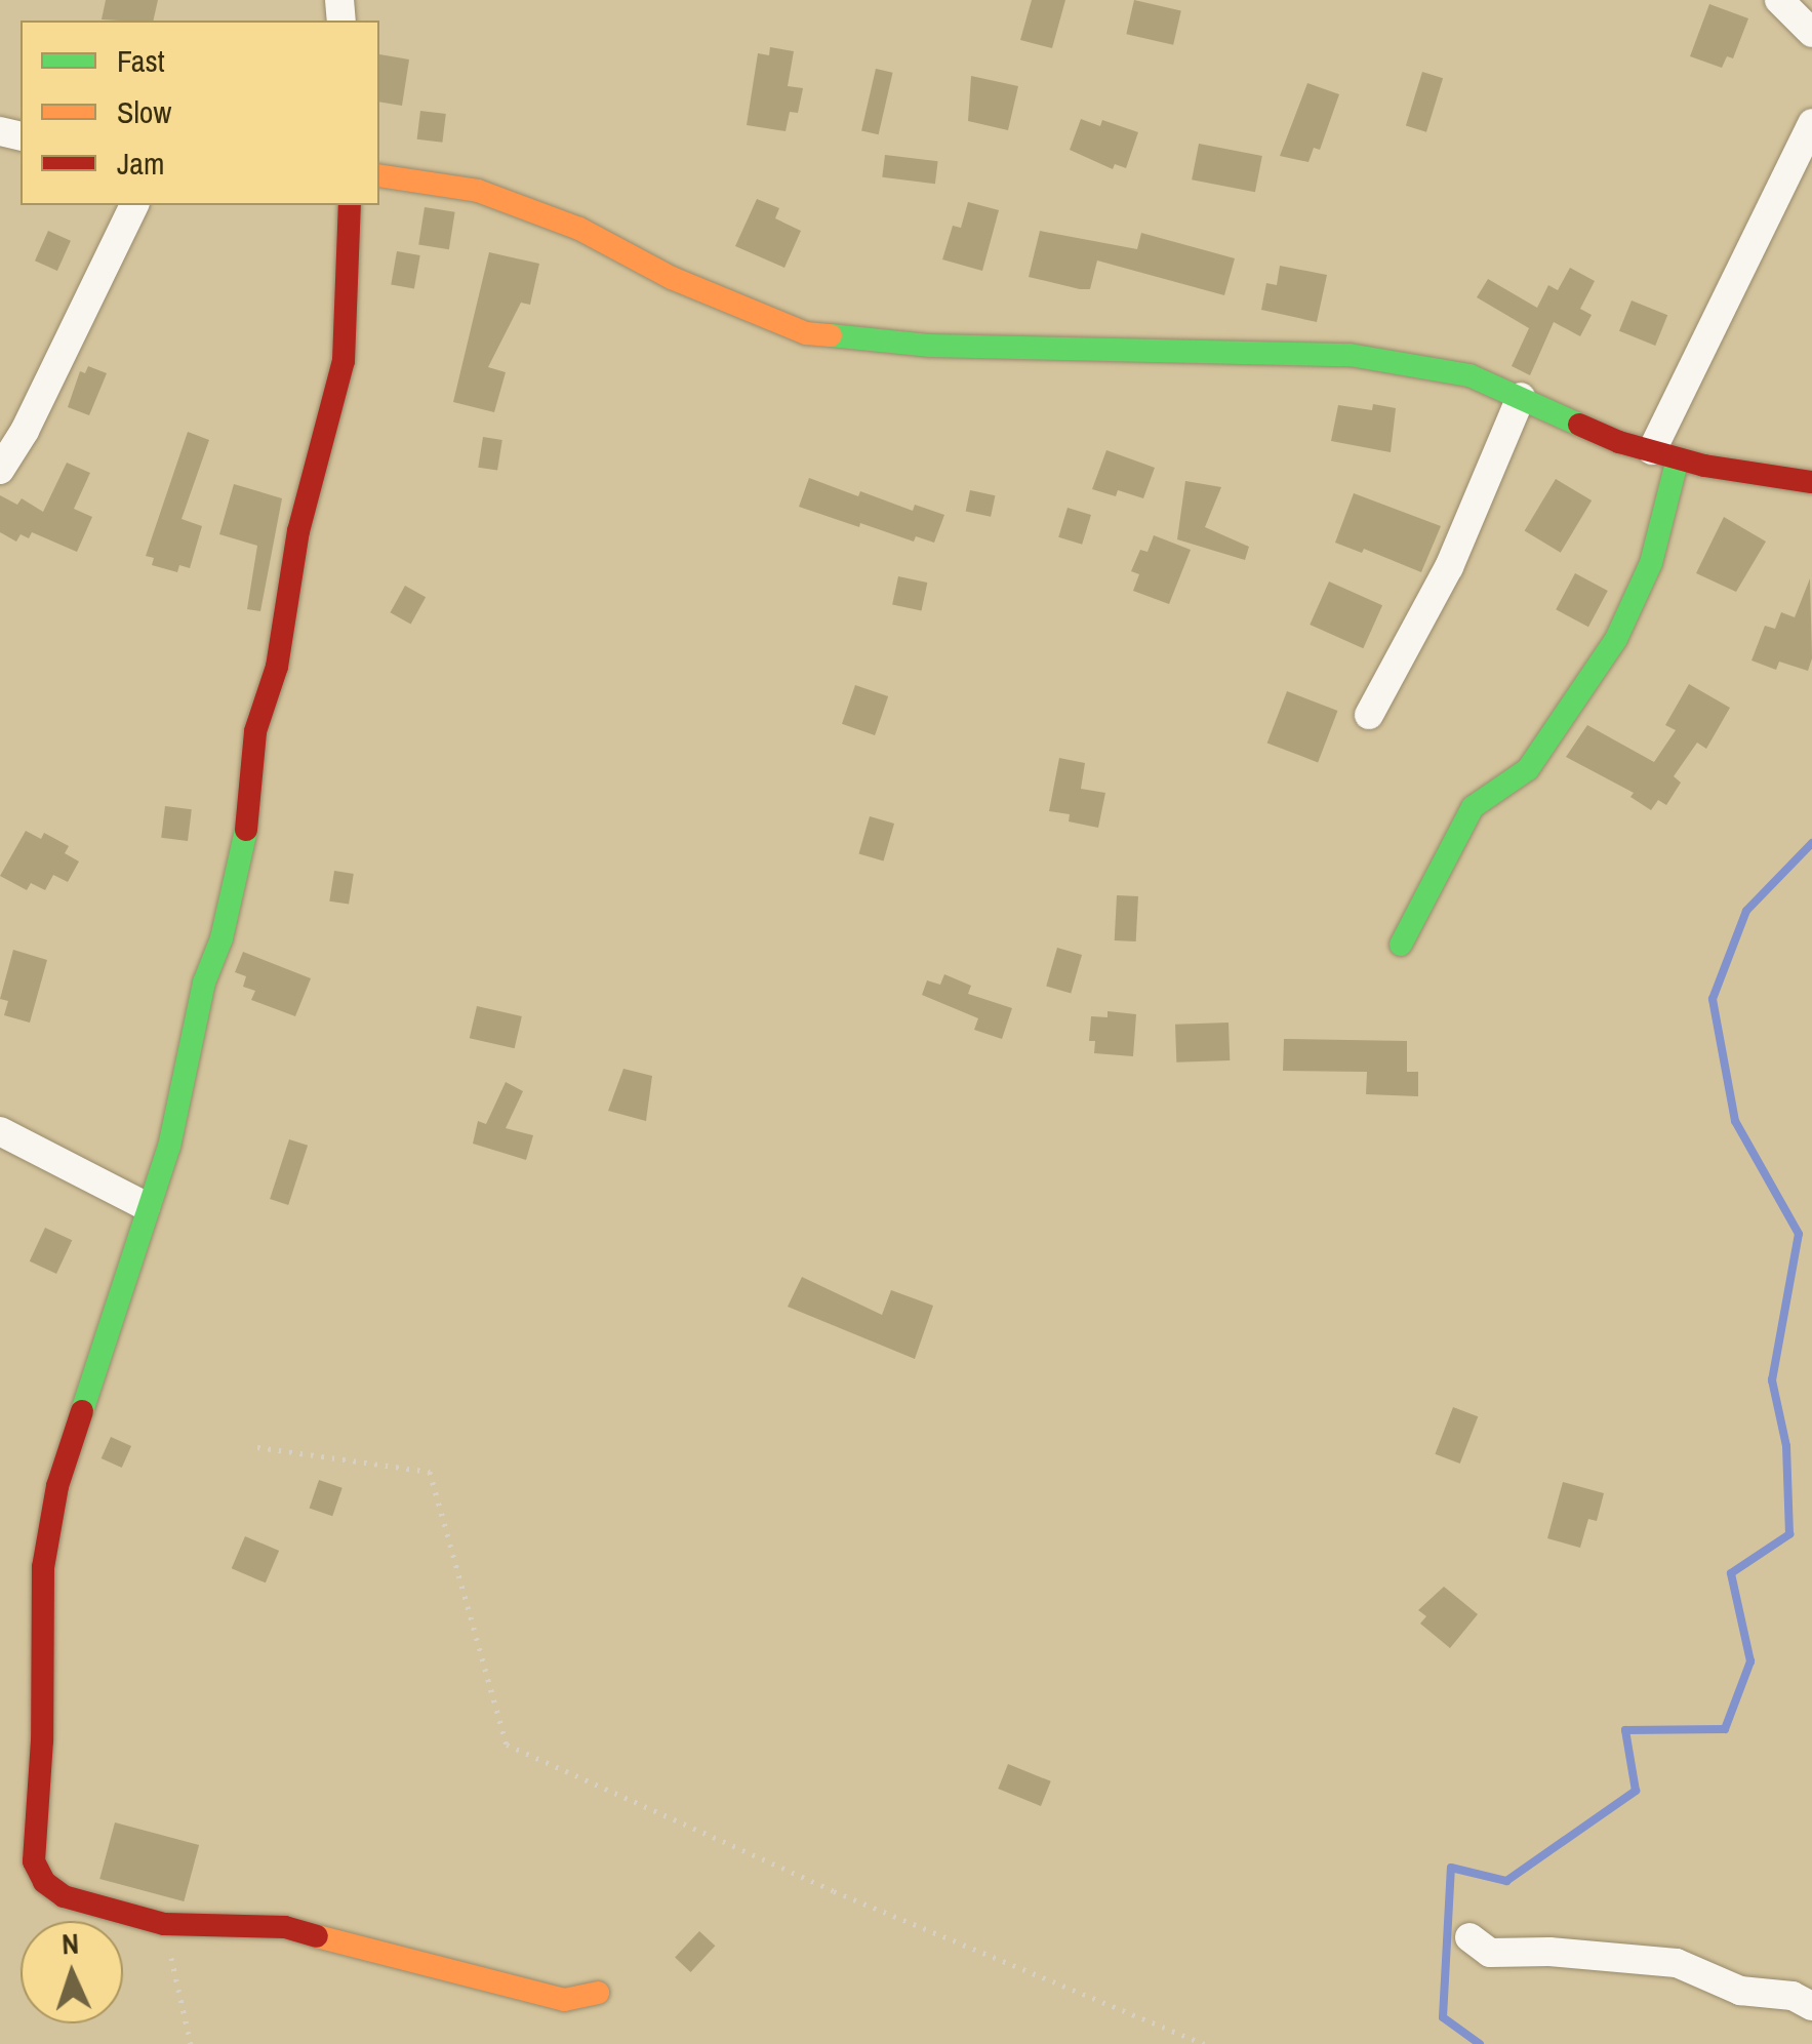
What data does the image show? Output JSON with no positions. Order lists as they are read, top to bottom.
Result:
{
  "legend": ["Fast", "Slow", "Jam"],
  "north": "top"
}
